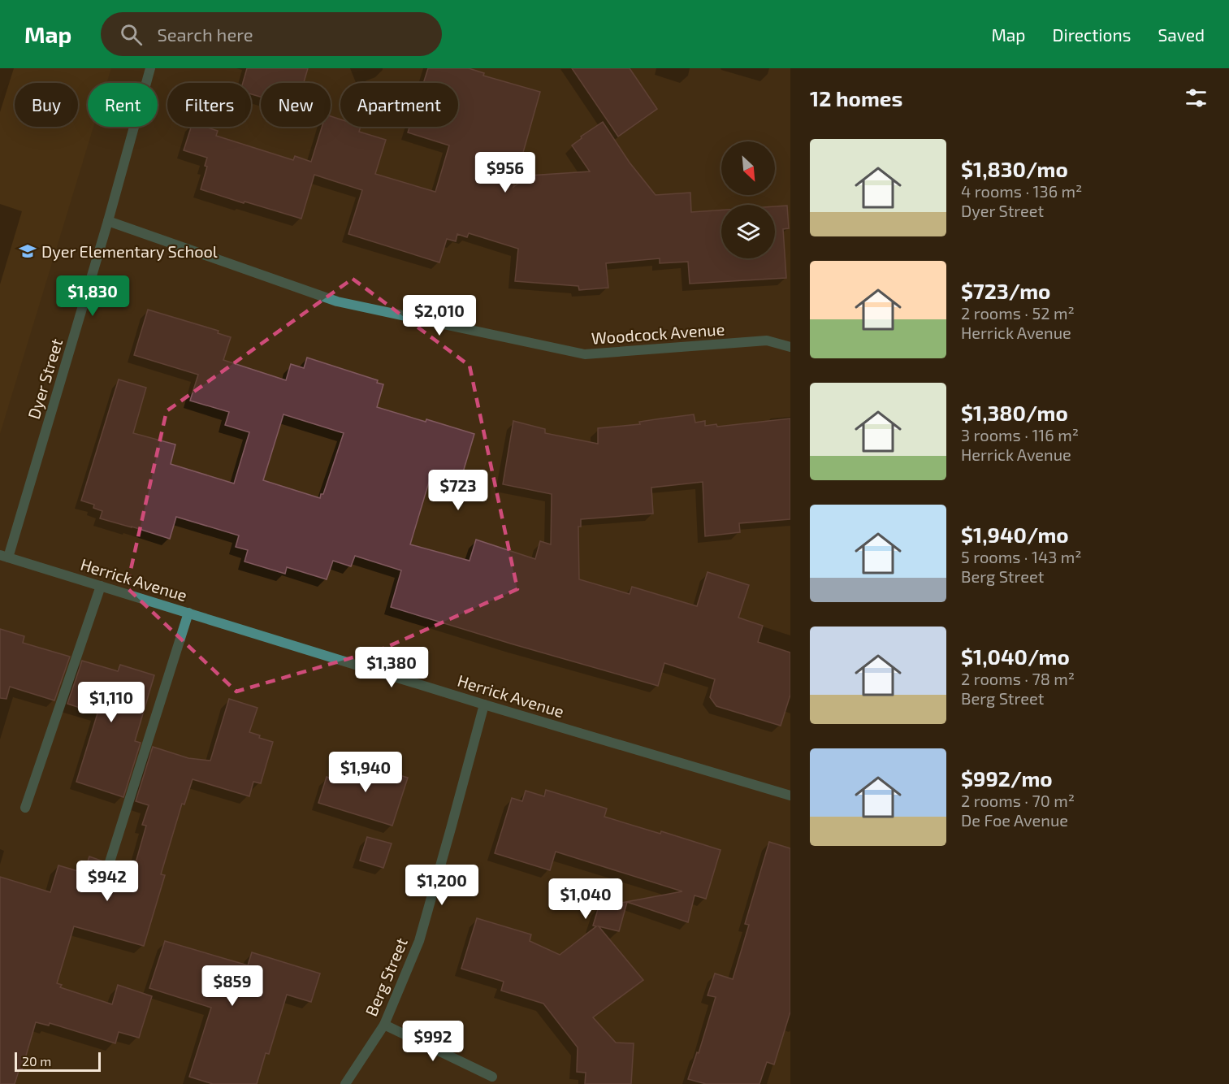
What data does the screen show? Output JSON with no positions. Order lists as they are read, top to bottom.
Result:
{
  "streets": {
    "street": [
      "Woodcock Avenue",
      "Dyer Street",
      "Herrick Avenue",
      "Berg Street"
    ]
  },
  "crossings": [
    ["Woodcock Avenue", "Dyer Street"],
    ["Dyer Street", "Herrick Avenue"],
    ["Herrick Avenue", "Berg Street"]
  ],
  "places": {
    "school or university": ["Dyer Elementary School"]
  },
  "scale_bar": "20 m",
  "north": "bottom right",
  "page": {
    "header": "Map",
    "search": "Search here",
    "nav": ["Map", "Directions", "Saved"],
    "heading": "12 homes",
    "chip": [
      "Buy",
      "Rent",
      "Filters",
      "New",
      "Apartment"
    ],
    "list": [
      {
        "name": "$1,830/mo",
        "note": "4 rooms · 136 m² · Dyer Street"
      },
      {
        "name": "$723/mo",
        "note": "2 rooms · 52 m² · Herrick Avenue"
      },
      {
        "name": "$1,380/mo",
        "note": "3 rooms · 116 m² · Herrick Avenue"
      },
      {
        "name": "$1,940/mo",
        "note": "5 rooms · 143 m² · Berg Street"
      },
      {
        "name": "$1,040/mo",
        "note": "2 rooms · 78 m² · Berg Street"
      },
      {
        "name": "$992/mo",
        "note": "2 rooms · 70 m² · De Foe Avenue"
      }
    ],
    "price": [
      "$956",
      "$1,830",
      "$2,010",
      "$723",
      "$1,380",
      "$1,110",
      "$1,940",
      "$942",
      "$1,200",
      "$1,040",
      "$859",
      "$992"
    ],
    "scale": "20 m"
  }
}
